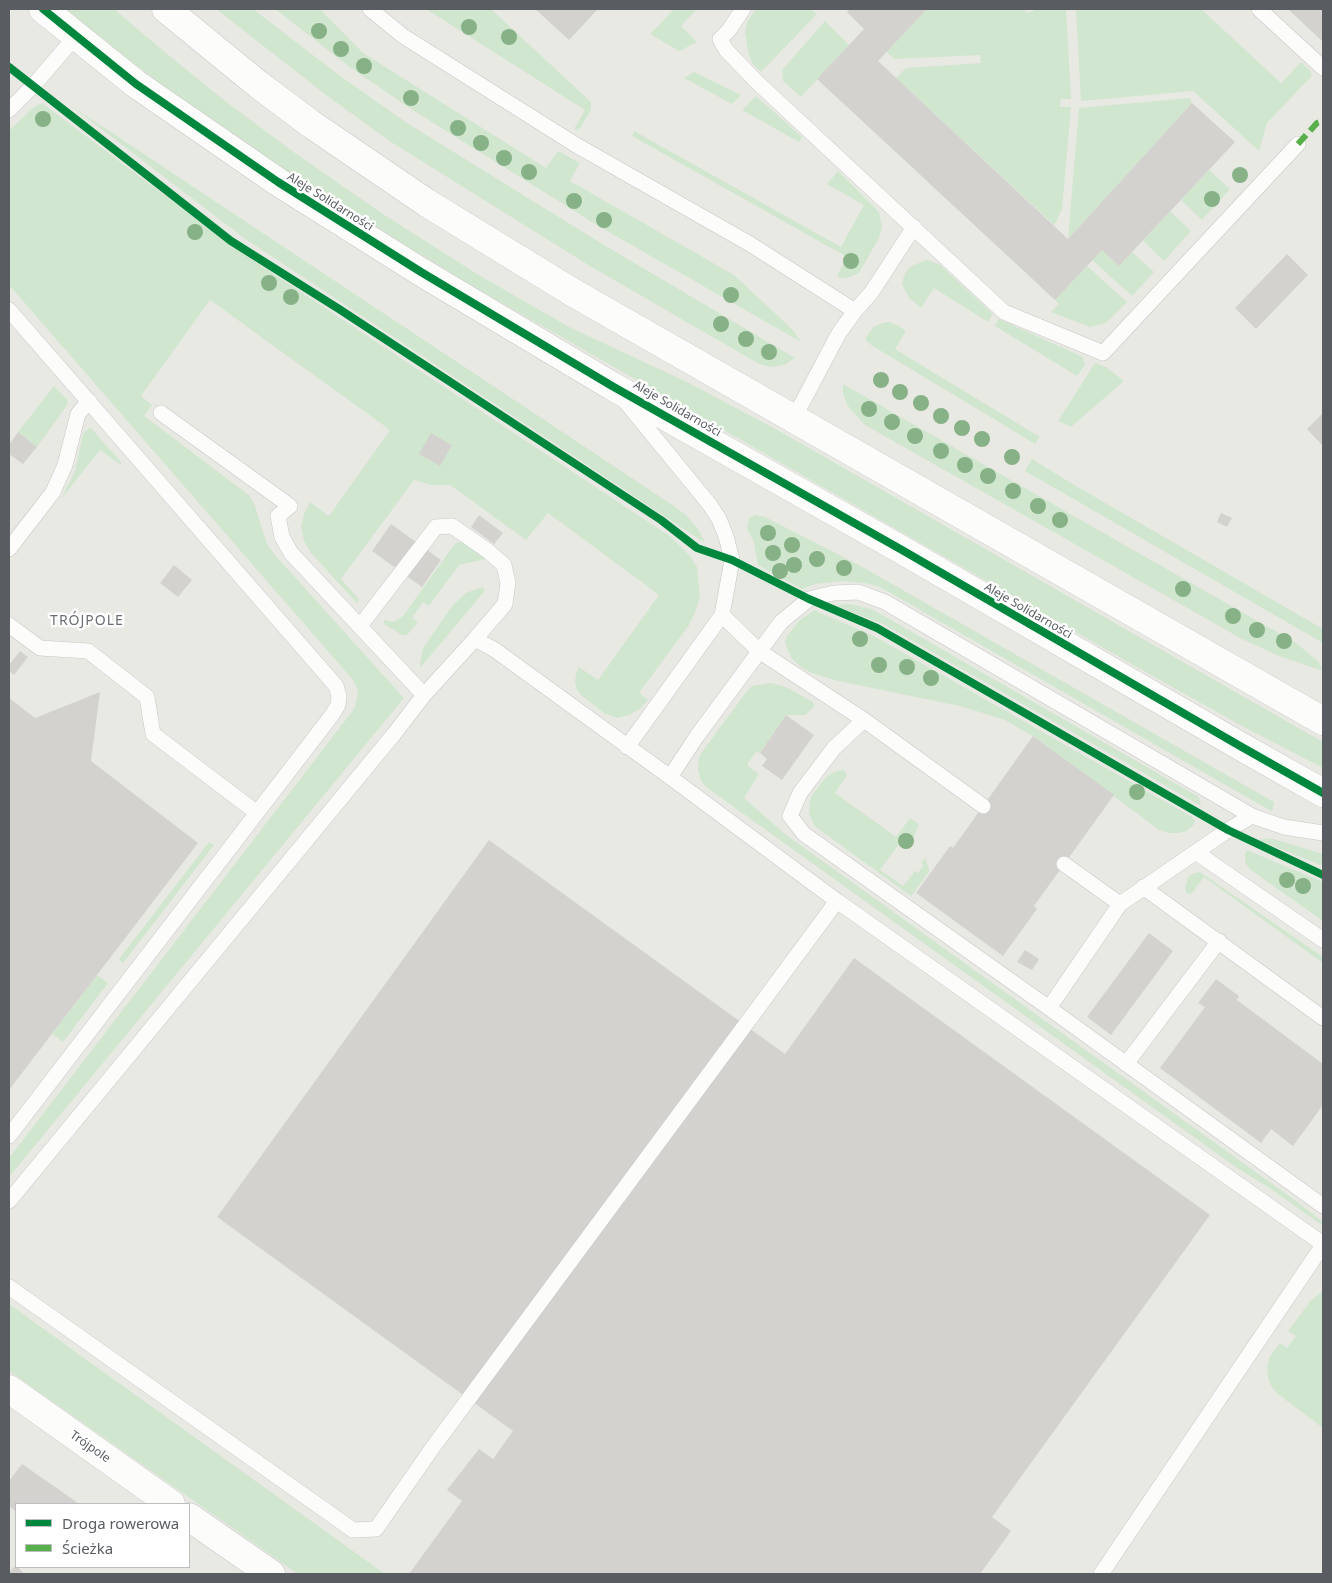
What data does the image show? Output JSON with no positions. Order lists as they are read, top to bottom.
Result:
{
  "streets": {
    "street": ["Aleje Solidarności", "Trójpole"]
  },
  "districts": ["TRÓJPOLE"],
  "legend": ["Droga rowerowa", "Ścieżka"]
}
